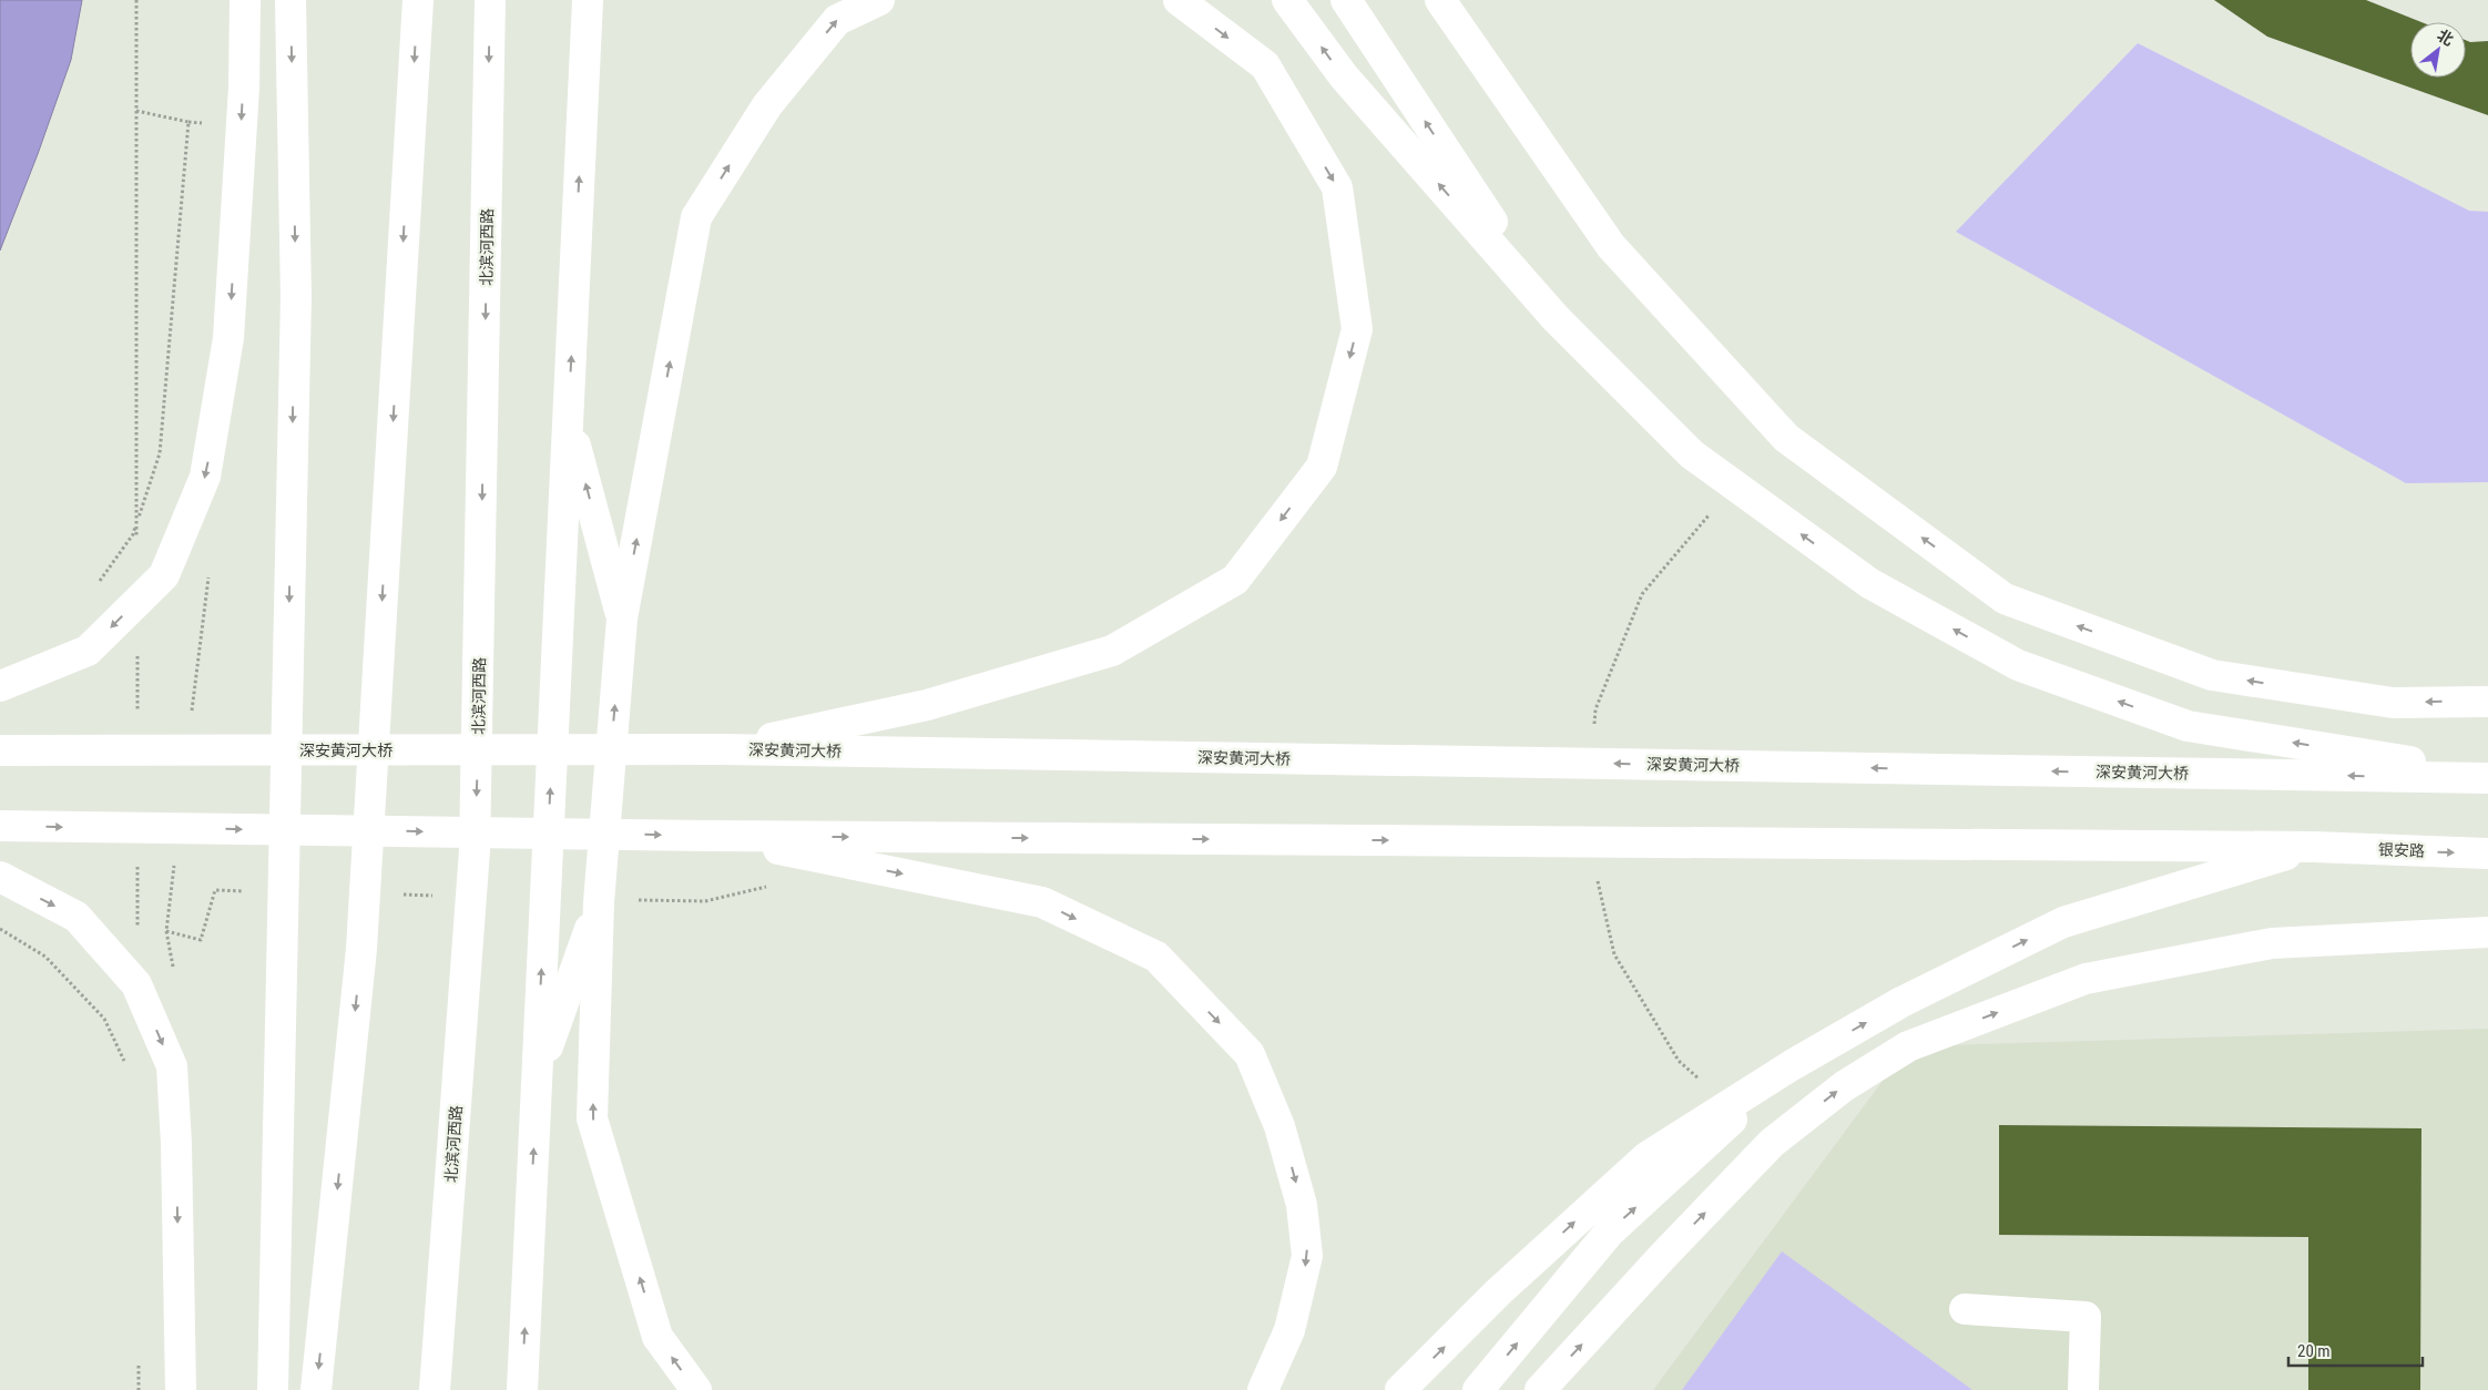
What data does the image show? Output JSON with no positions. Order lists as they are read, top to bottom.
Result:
{
  "streets": {
    "main road": ["北滨河西路", "深安黄河大桥", "银安路"]
  },
  "one_way": ["银安路"],
  "scale_bar": "20 m",
  "north": "top right"
}
